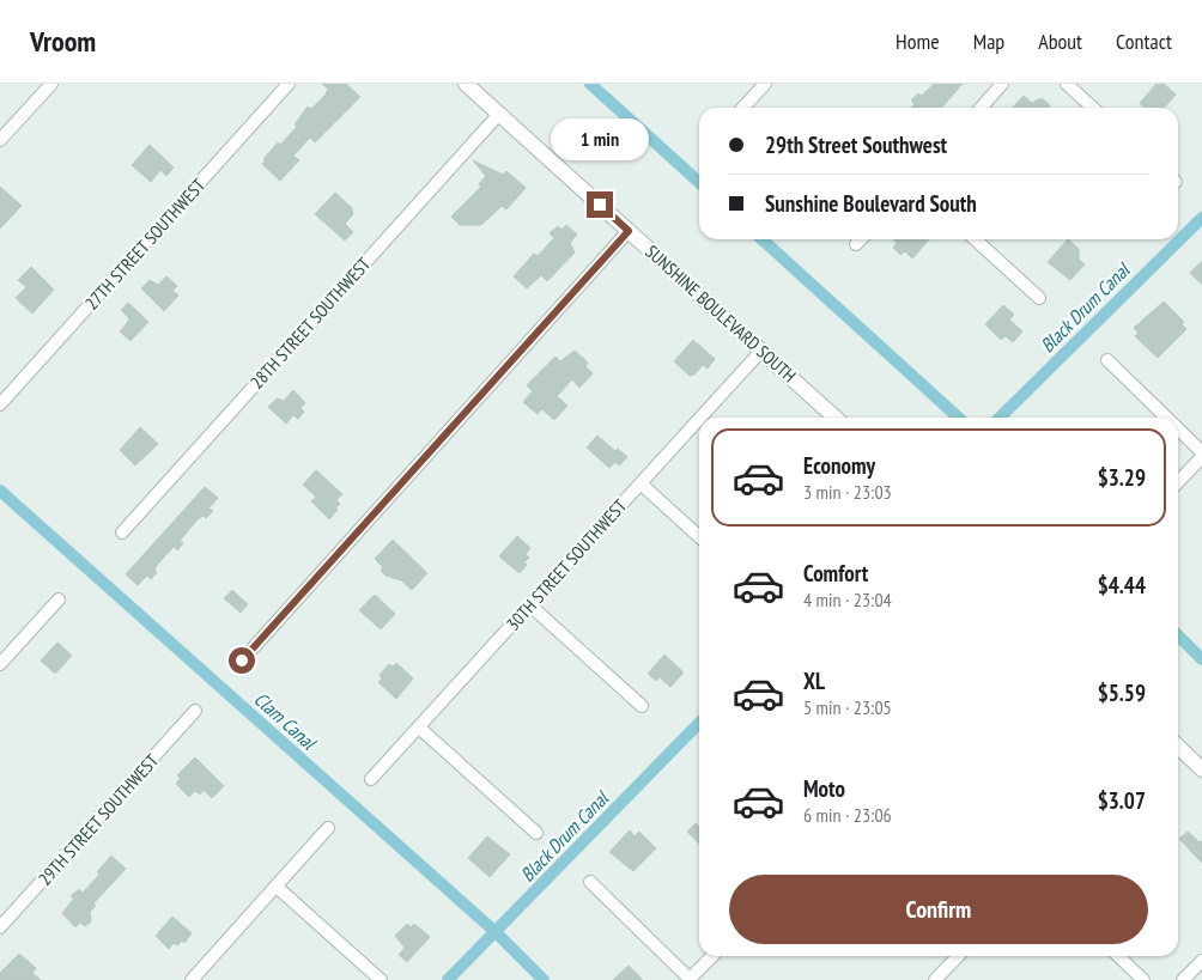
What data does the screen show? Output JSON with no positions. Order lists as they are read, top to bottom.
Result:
{
  "streets": {
    "street": [
      "27TH STREET SOUTHWEST",
      "SUNSHINE BOULEVARD SOUTH",
      "28TH STREET SOUTHWEST",
      "30TH STREET SOUTHWEST",
      "29TH STREET SOUTHWEST"
    ]
  },
  "crossings": [
    ["SUNSHINE BOULEVARD SOUTH", "28TH STREET SOUTHWEST"],
    ["SUNSHINE BOULEVARD SOUTH", "30TH STREET SOUTHWEST"]
  ],
  "water": ["Black Drum Canal", "Clam Canal"],
  "page": {
    "header": "Vroom",
    "nav": [
      "Home",
      "Map",
      "About",
      "Contact"
    ],
    "banner": ["29th Street Southwest", "Sunshine Boulevard South"],
    "bubble": "1 min",
    "list": [
      {
        "name": "Economy",
        "note": "3 min · 23:03",
        "value": "$3.29"
      },
      {
        "name": "Comfort",
        "note": "4 min · 23:04",
        "value": "$4.44"
      },
      {
        "name": "XL",
        "note": "5 min · 23:05",
        "value": "$5.59"
      },
      {
        "name": "Moto",
        "note": "6 min · 23:06",
        "value": "$3.07"
      }
    ],
    "buttons": "Confirm"
  }
}
